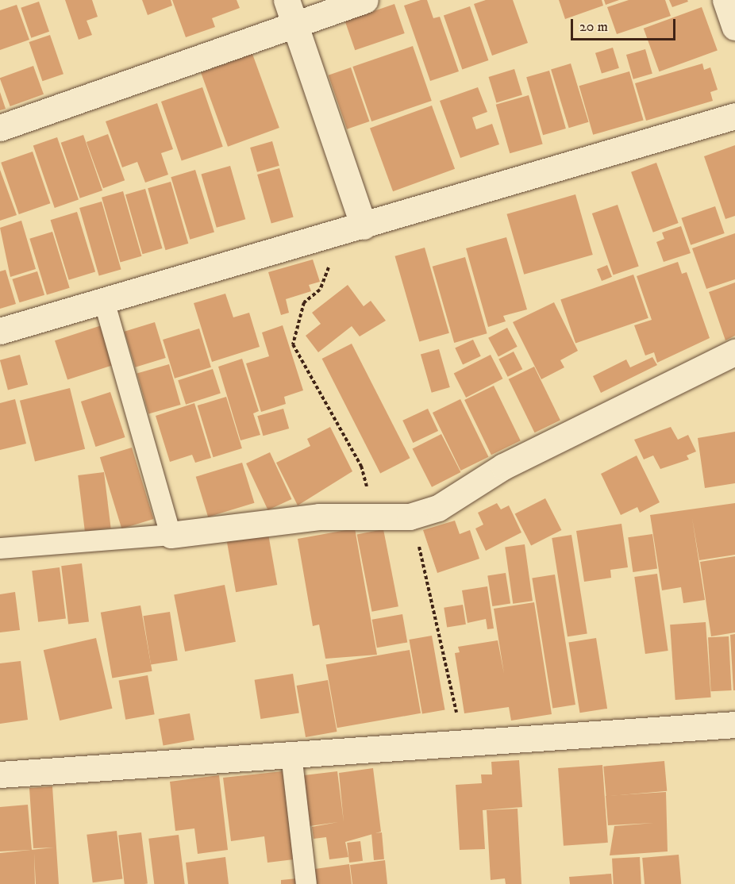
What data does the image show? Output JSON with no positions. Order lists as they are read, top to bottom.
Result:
{
  "scale_bar": "20 m"
}
